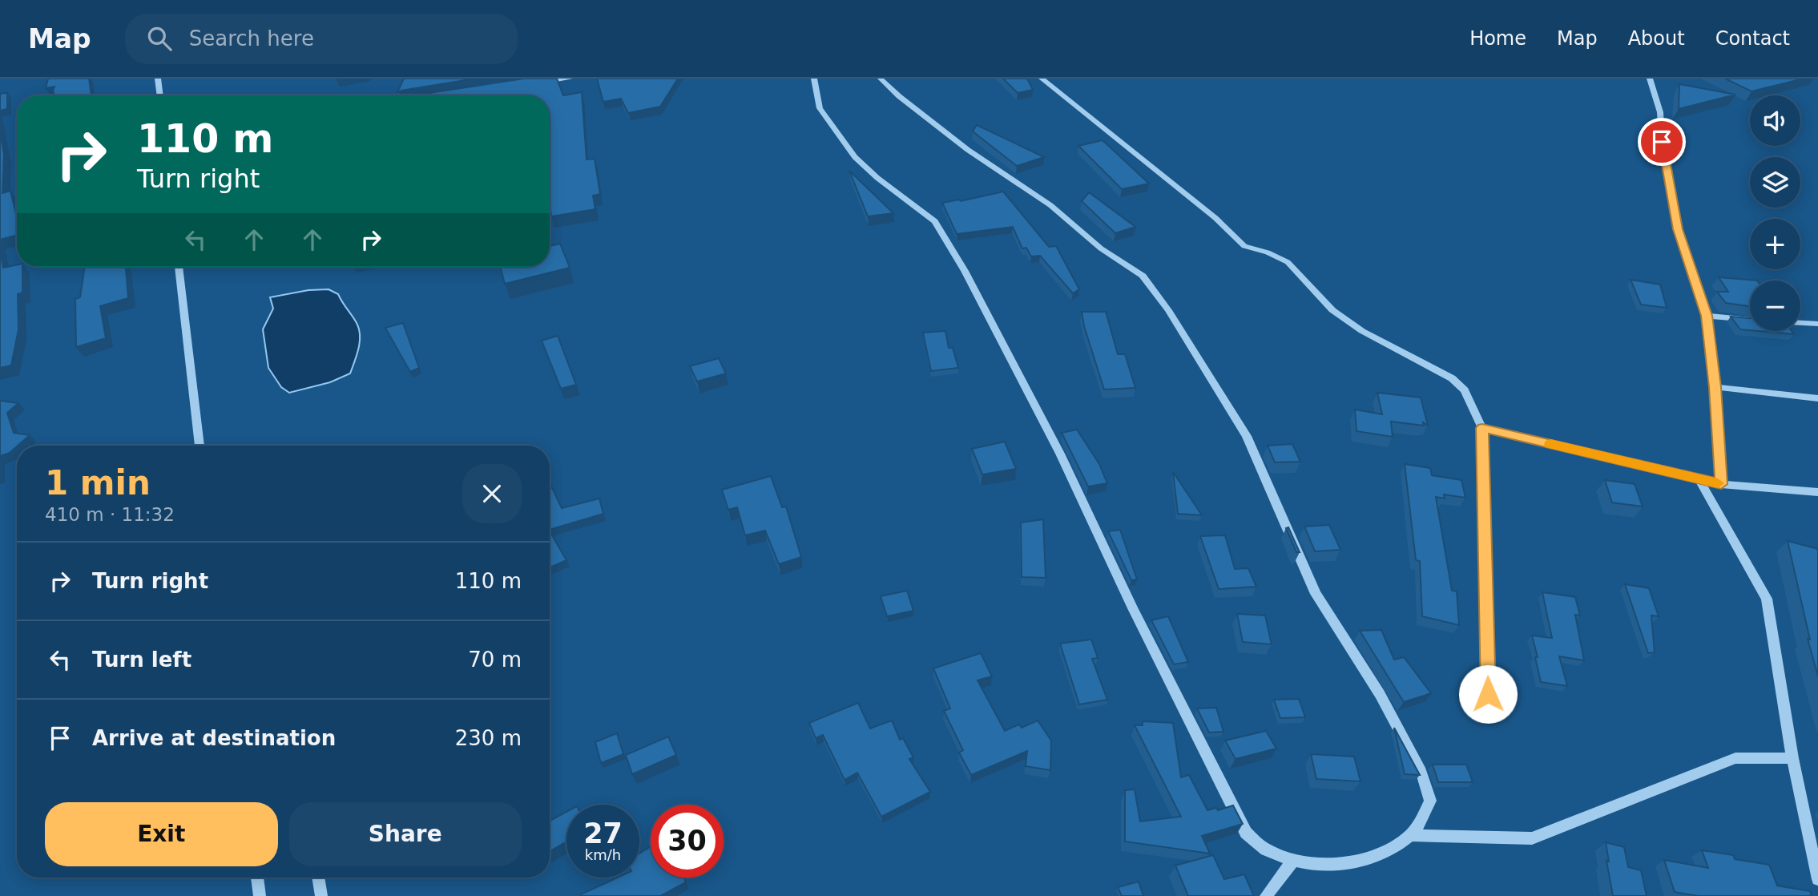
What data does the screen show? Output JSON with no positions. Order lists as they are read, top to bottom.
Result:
{
  "page": {
    "header": "Map",
    "search": "Search here",
    "nav": [
      "Home",
      "Map",
      "About",
      "Contact"
    ],
    "map_buttons": ["+", "−"],
    "turn": ["110 m", "Turn right"],
    "heading": ["1 min", "410 m · 11:32"],
    "list": [
      {
        "name": "Turn right",
        "value": "110 m"
      },
      {
        "name": "Turn left",
        "value": "70 m"
      },
      {
        "name": "Arrive at destination",
        "value": "230 m"
      }
    ],
    "buttons": ["Exit", "Share"],
    "speed": "27 km/h",
    "limit": "30"
  }
}
